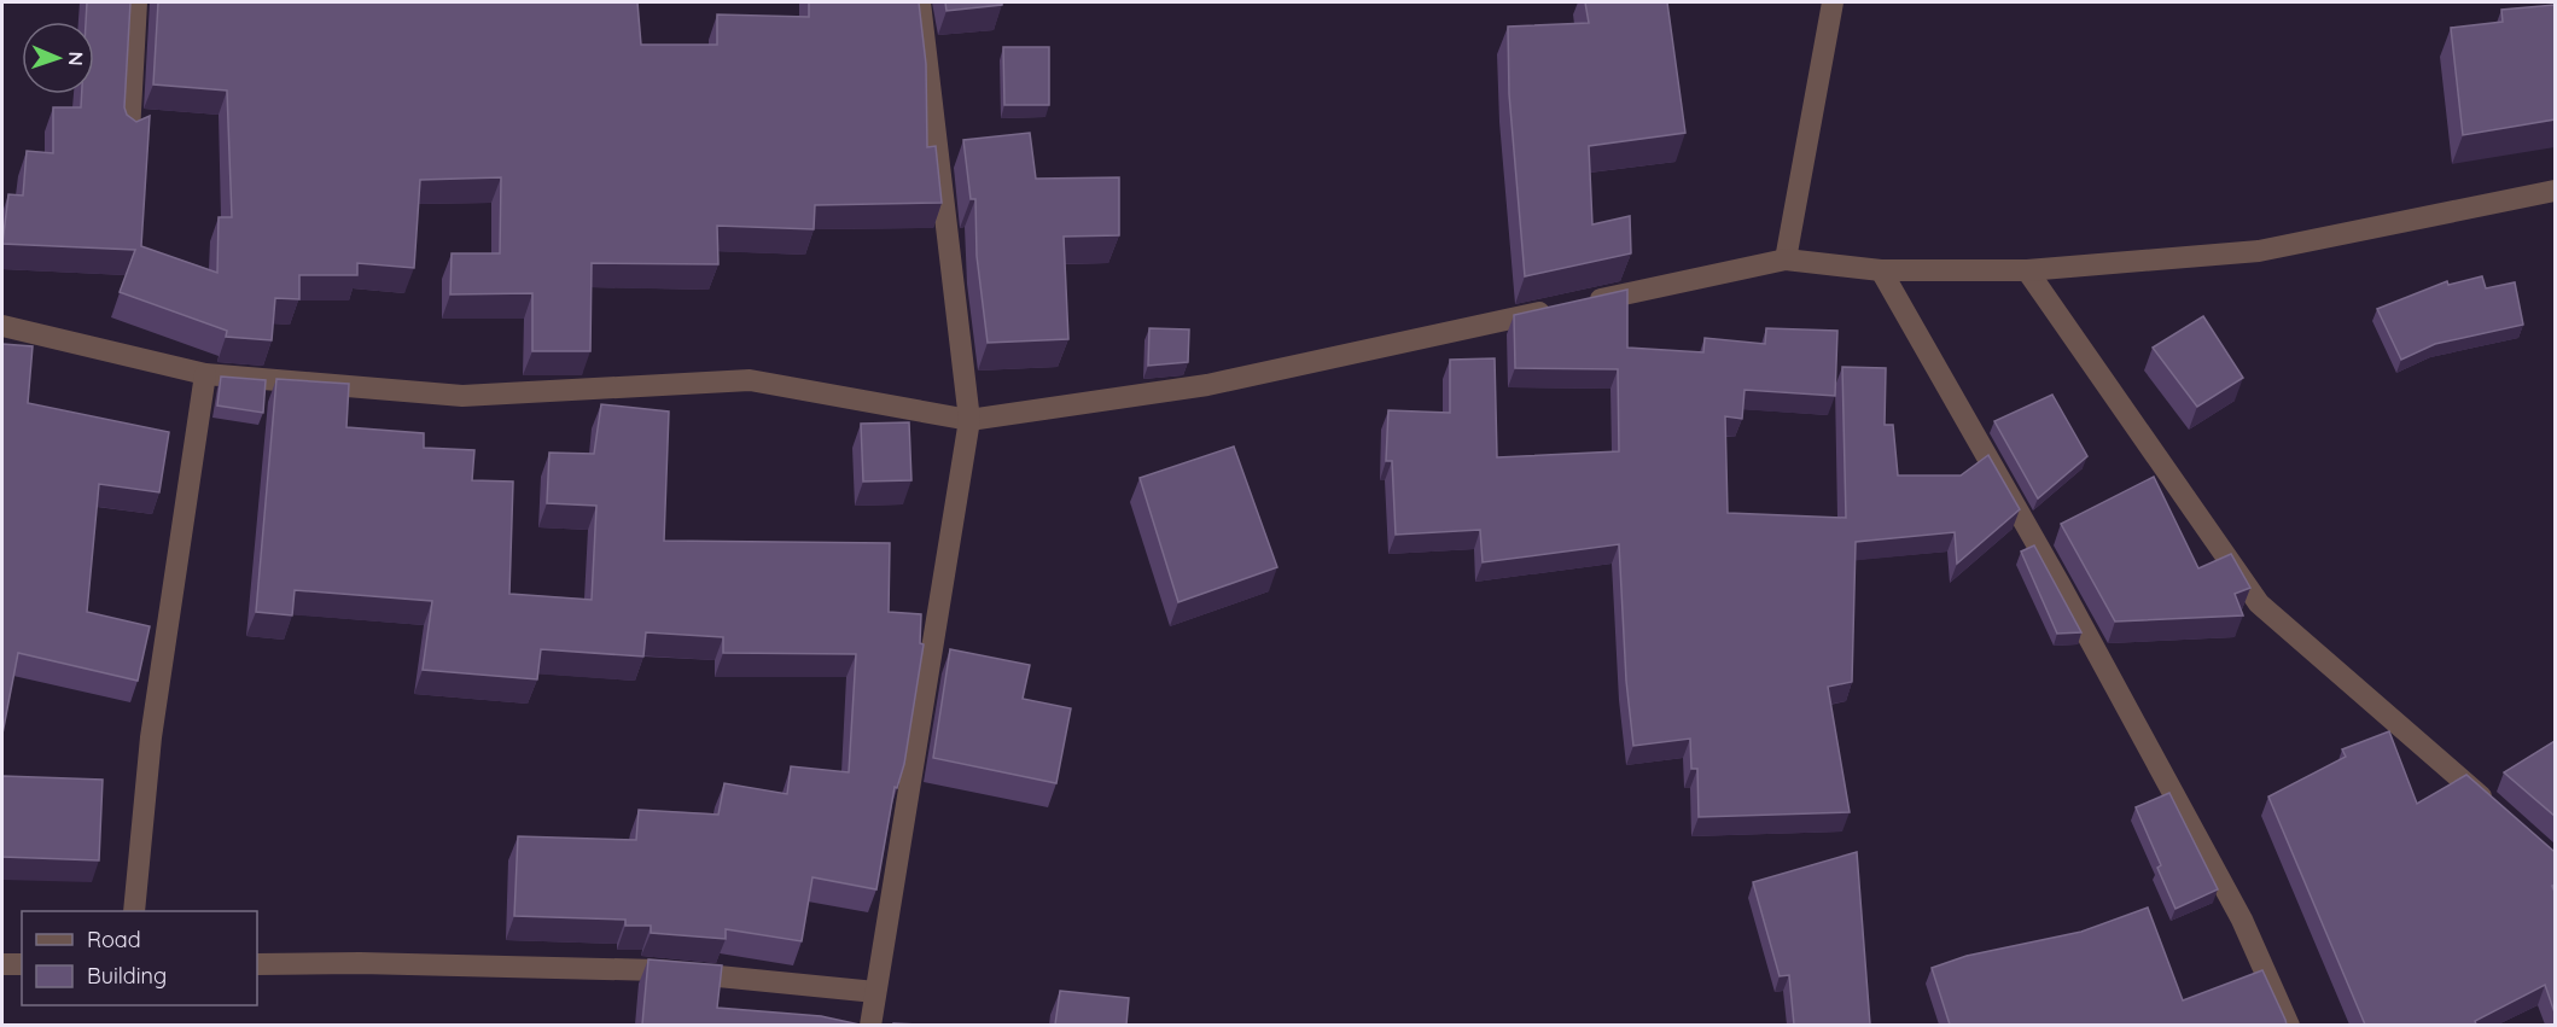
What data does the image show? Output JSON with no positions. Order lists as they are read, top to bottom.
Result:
{
  "legend": ["Road", "Building"],
  "north": "right"
}
